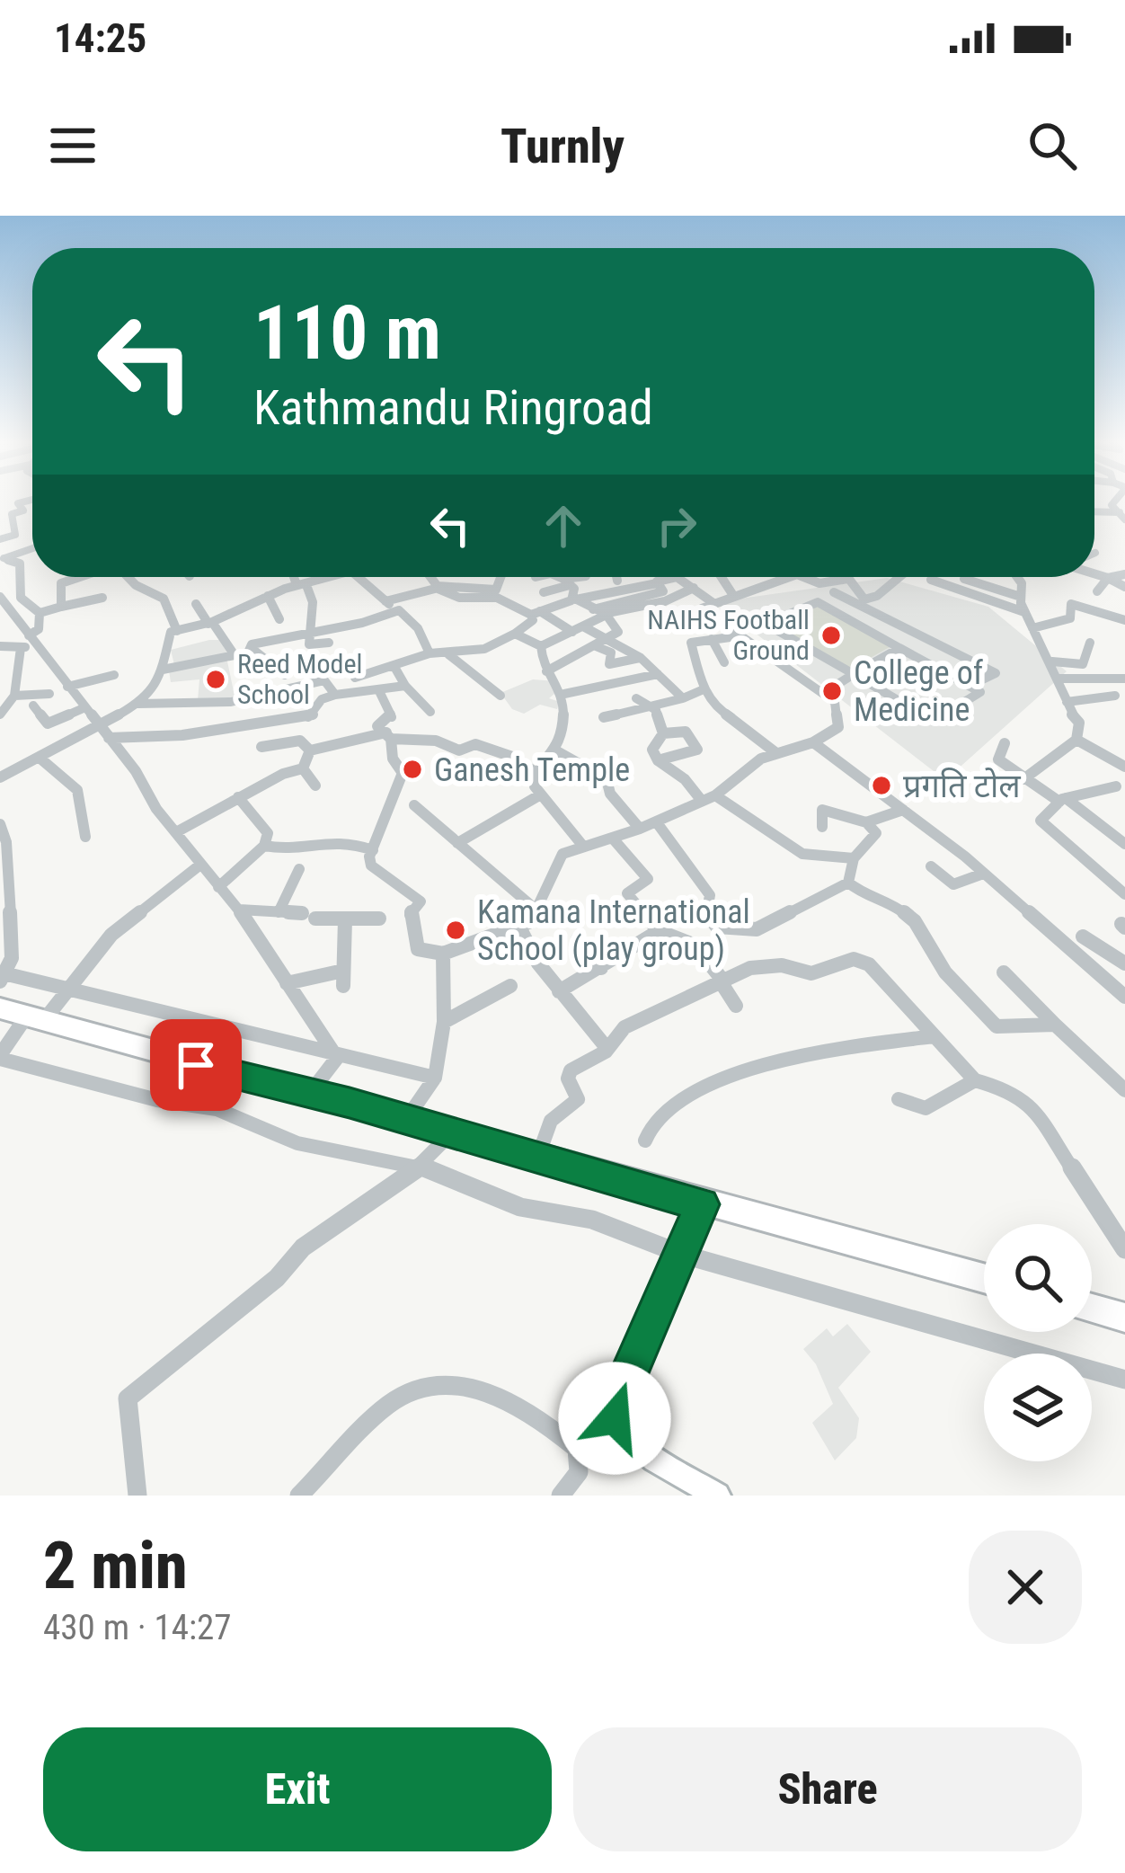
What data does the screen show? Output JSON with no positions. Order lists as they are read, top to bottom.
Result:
{
  "places": [
    "NAIHS Football Ground",
    "Reed Model School",
    "College of Medicine",
    "Ganesh Temple",
    "प्रगति टोल",
    "Kamana International School (play group)"
  ],
  "page": {
    "status": "14:25",
    "header": "Turnly",
    "turn": ["110 m", "Kathmandu Ringroad"],
    "heading": ["2 min", "430 m · 14:27"],
    "buttons": ["Exit", "Share"]
  }
}
